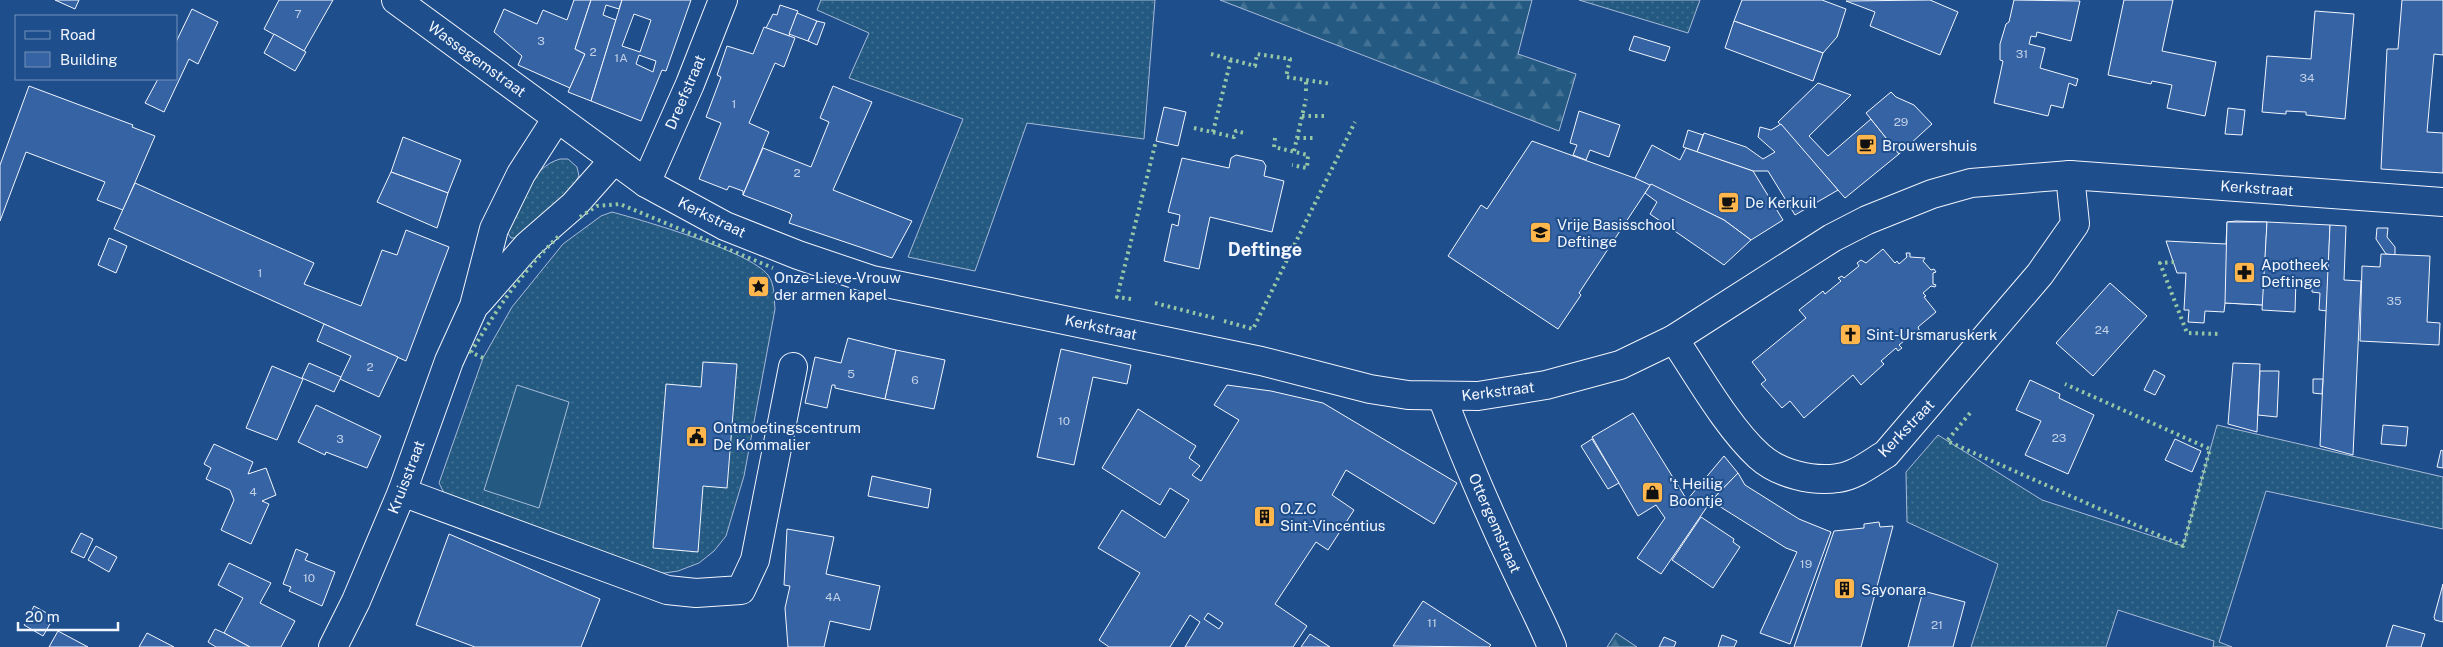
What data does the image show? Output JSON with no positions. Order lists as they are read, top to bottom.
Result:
{
  "streets": {
    "street": [
      "Wassegemstraat",
      "Dreefstraat",
      "Kerkstraat",
      "Kruisstraat",
      "Ottergemstraat"
    ]
  },
  "crossings": [
    ["Wassegemstraat", "Kerkstraat"],
    ["Wassegemstraat", "Kruisstraat"],
    ["Dreefstraat", "Kerkstraat"],
    ["Kerkstraat", "Kruisstraat"],
    ["Kerkstraat", "Ottergemstraat"]
  ],
  "districts": ["Deftinge"],
  "places": {
    "cafe": ["Brouwershuis", "De Kerkuil"],
    "school or university": ["Vrije Basisschool Deftinge"],
    "pharmacy": ["Apotheek Deftinge"],
    "place": ["Onze-Lieve-Vrouw der armen kapel"],
    "church": ["Sint-Ursmaruskerk"],
    "public building": ["Ontmoetingscentrum De Kommalier"],
    "shop": ["'t Heilig Boontje"],
    "building": ["O.Z.C Sint-Vincentius", "Sayonara"]
  },
  "house_numbers": [
    "7",
    "3",
    "2",
    "31",
    "1A",
    "34",
    "1",
    "29",
    "2",
    "1",
    "35",
    "24",
    "2",
    "5",
    "6",
    "10",
    "23",
    "3",
    "4",
    "19",
    "10",
    "4A",
    "11",
    "21"
  ],
  "legend": ["Road", "Building"],
  "scale_bar": "20 m"
}
